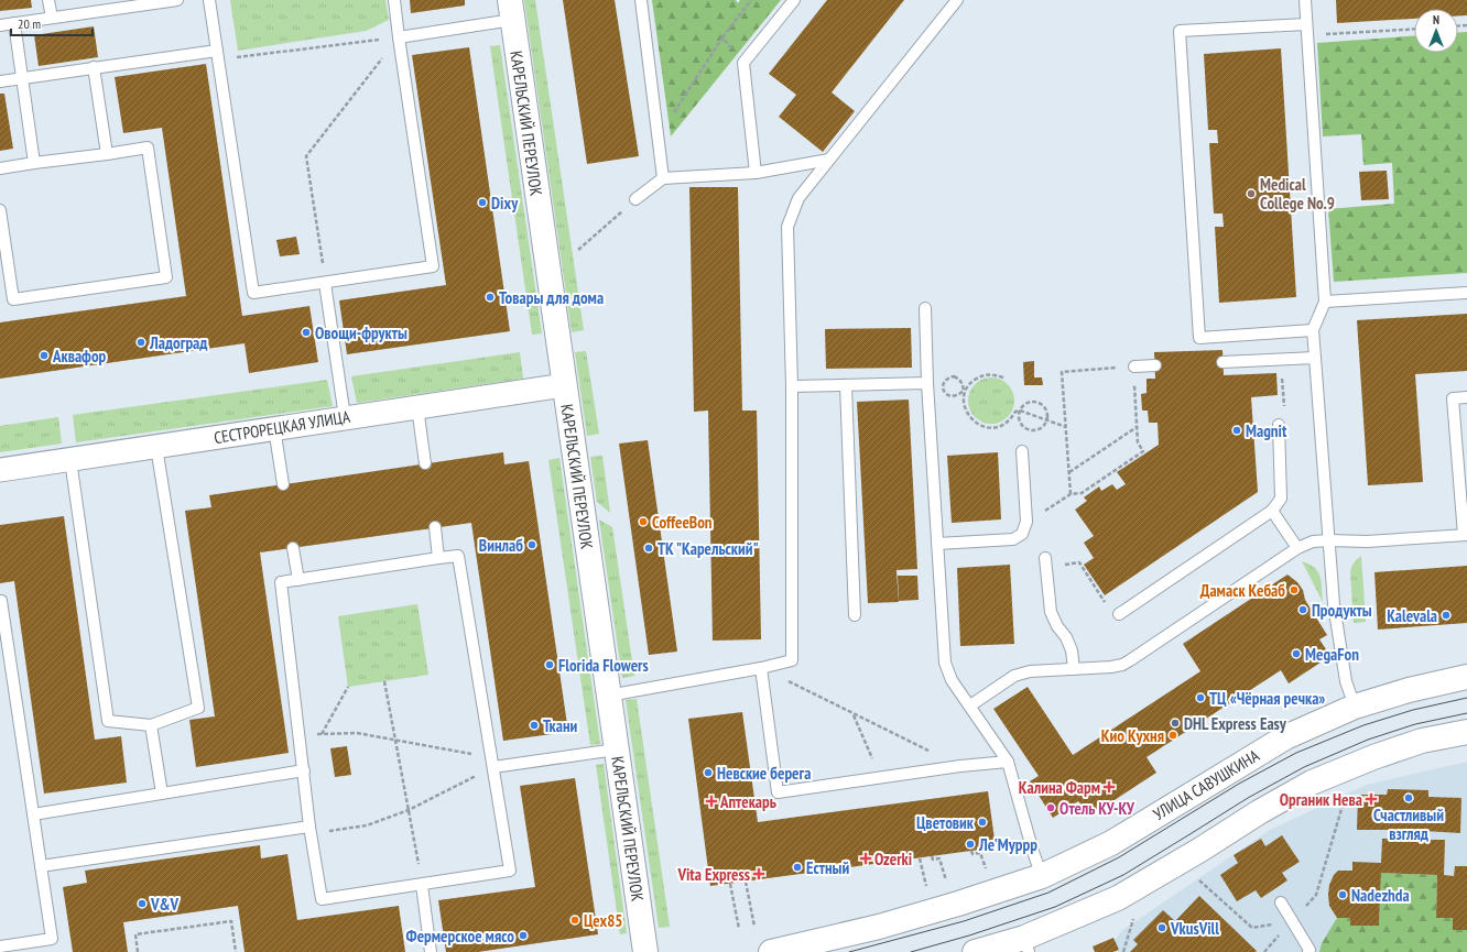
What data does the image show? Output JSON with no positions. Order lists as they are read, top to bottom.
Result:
{
  "streets": {
    "main road": ["КАРЕЛЬСКИЙ ПЕРЕУЛОК", "УЛИЦА САВУШКИНА"],
    "street": ["СЕСТРОРЕЦКАЯ УЛИЦА"]
  },
  "crossings": [
    ["КАРЕЛЬСКИЙ ПЕРЕУЛОК", "СЕСТРОРЕЦКАЯ УЛИЦА"]
  ],
  "places": {
    "other": [
      "Medical College No.9",
      "Dixy",
      "Товары для дома",
      "Овощи-фрукты",
      "Ладоград",
      "Аквафор",
      "Magnit",
      "CoffeeBon",
      "Винлаб",
      "ТК \"Карельский\"",
      "Дамаск Кебаб",
      "Продукты",
      "Kalevala",
      "MegaFon",
      "Florida Flowers",
      "ТЦ «Чёрная речка»",
      "DHL Express Easy",
      "Ткани",
      "Кио Кухня",
      "Невские берега",
      "Счастливый взгляд",
      "Отель КУ-КУ",
      "Цветовик",
      "Ле'Муррр",
      "Естный",
      "Nadezhda",
      "V&V",
      "Цех85",
      "VkusVill",
      "Фермерское мясо"
    ],
    "health": [
      "Калина Фарм",
      "Органик Нева",
      "Аптекарь",
      "Ozerki",
      "Vita Express"
    ]
  },
  "scale_bar": "20 m",
  "north": "top"
}
